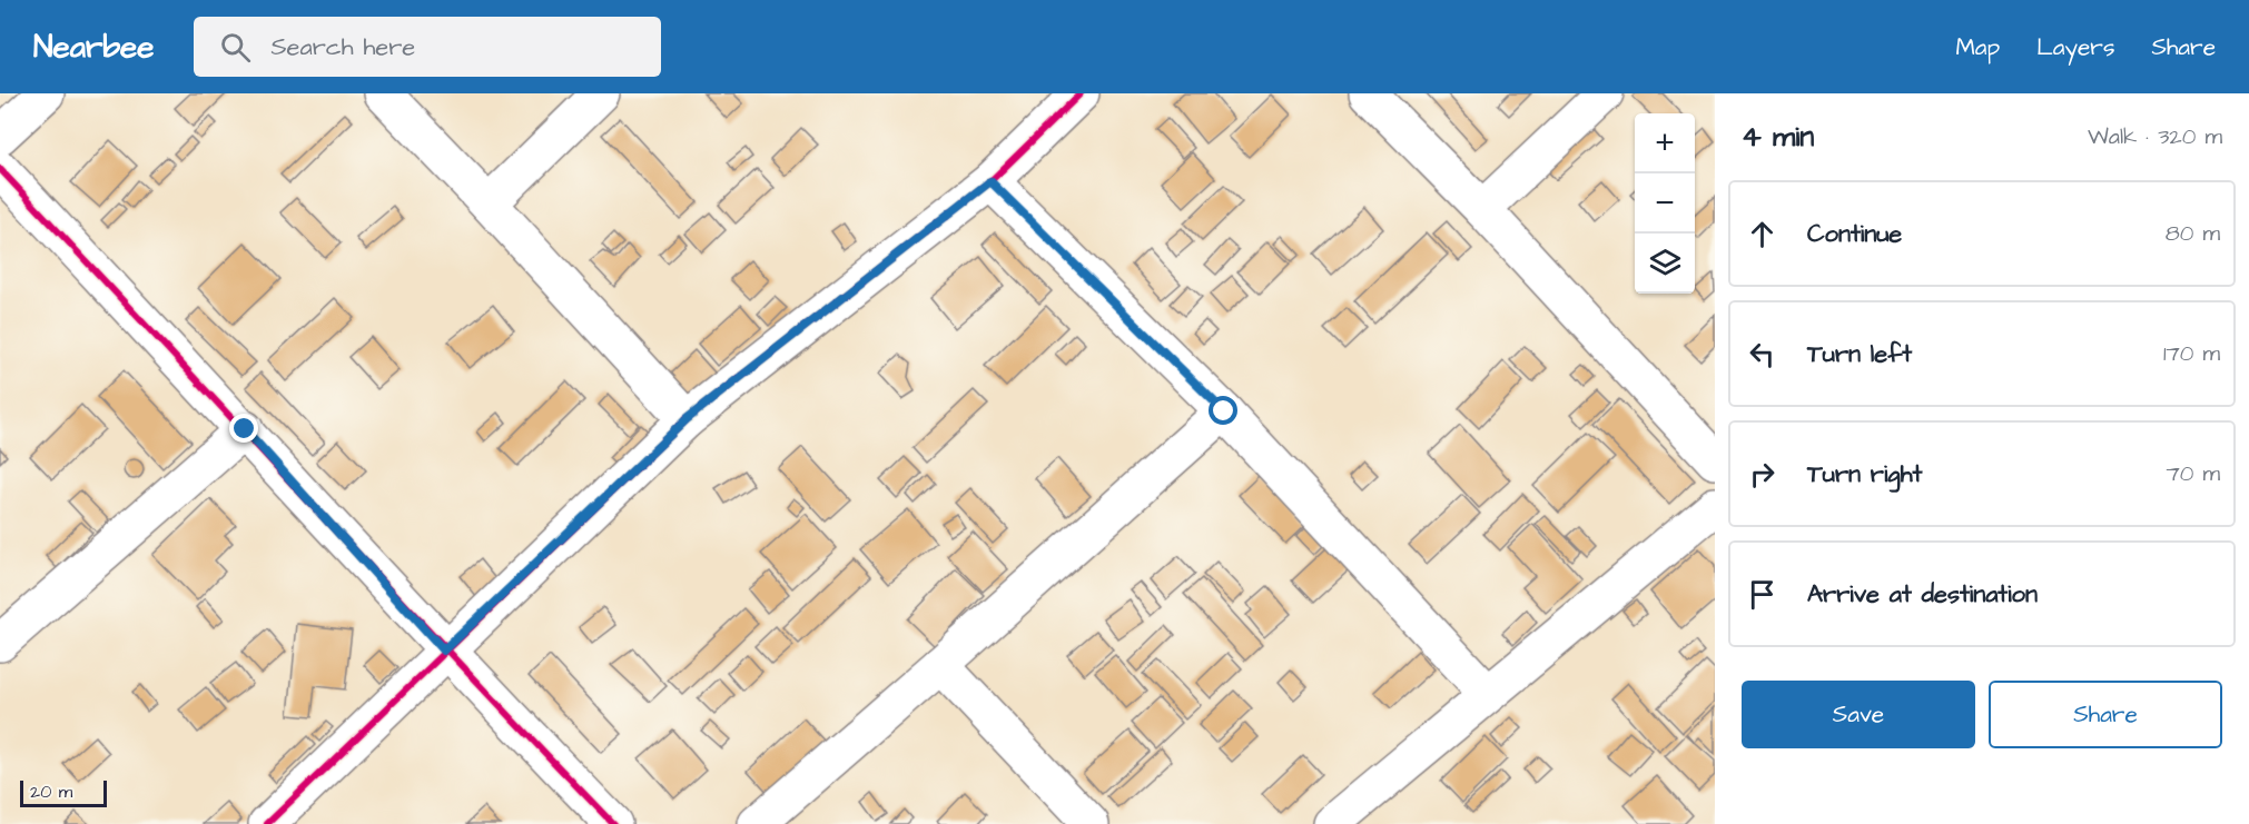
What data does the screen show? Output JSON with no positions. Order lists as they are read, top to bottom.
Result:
{
  "scale_bar": "20 m",
  "page": {
    "header": "Nearbee",
    "search": "Search here",
    "nav": ["Map", "Layers", "Share"],
    "heading": ["4 min", "Walk · 320 m"],
    "map_buttons": ["+", "−"],
    "list": [
      ["Continue", "80 m"],
      ["Turn left", "170 m"],
      ["Turn right", "70 m"],
      "Arrive at destination"
    ],
    "buttons": ["Save", "Share"],
    "scale": "20 m"
  }
}
